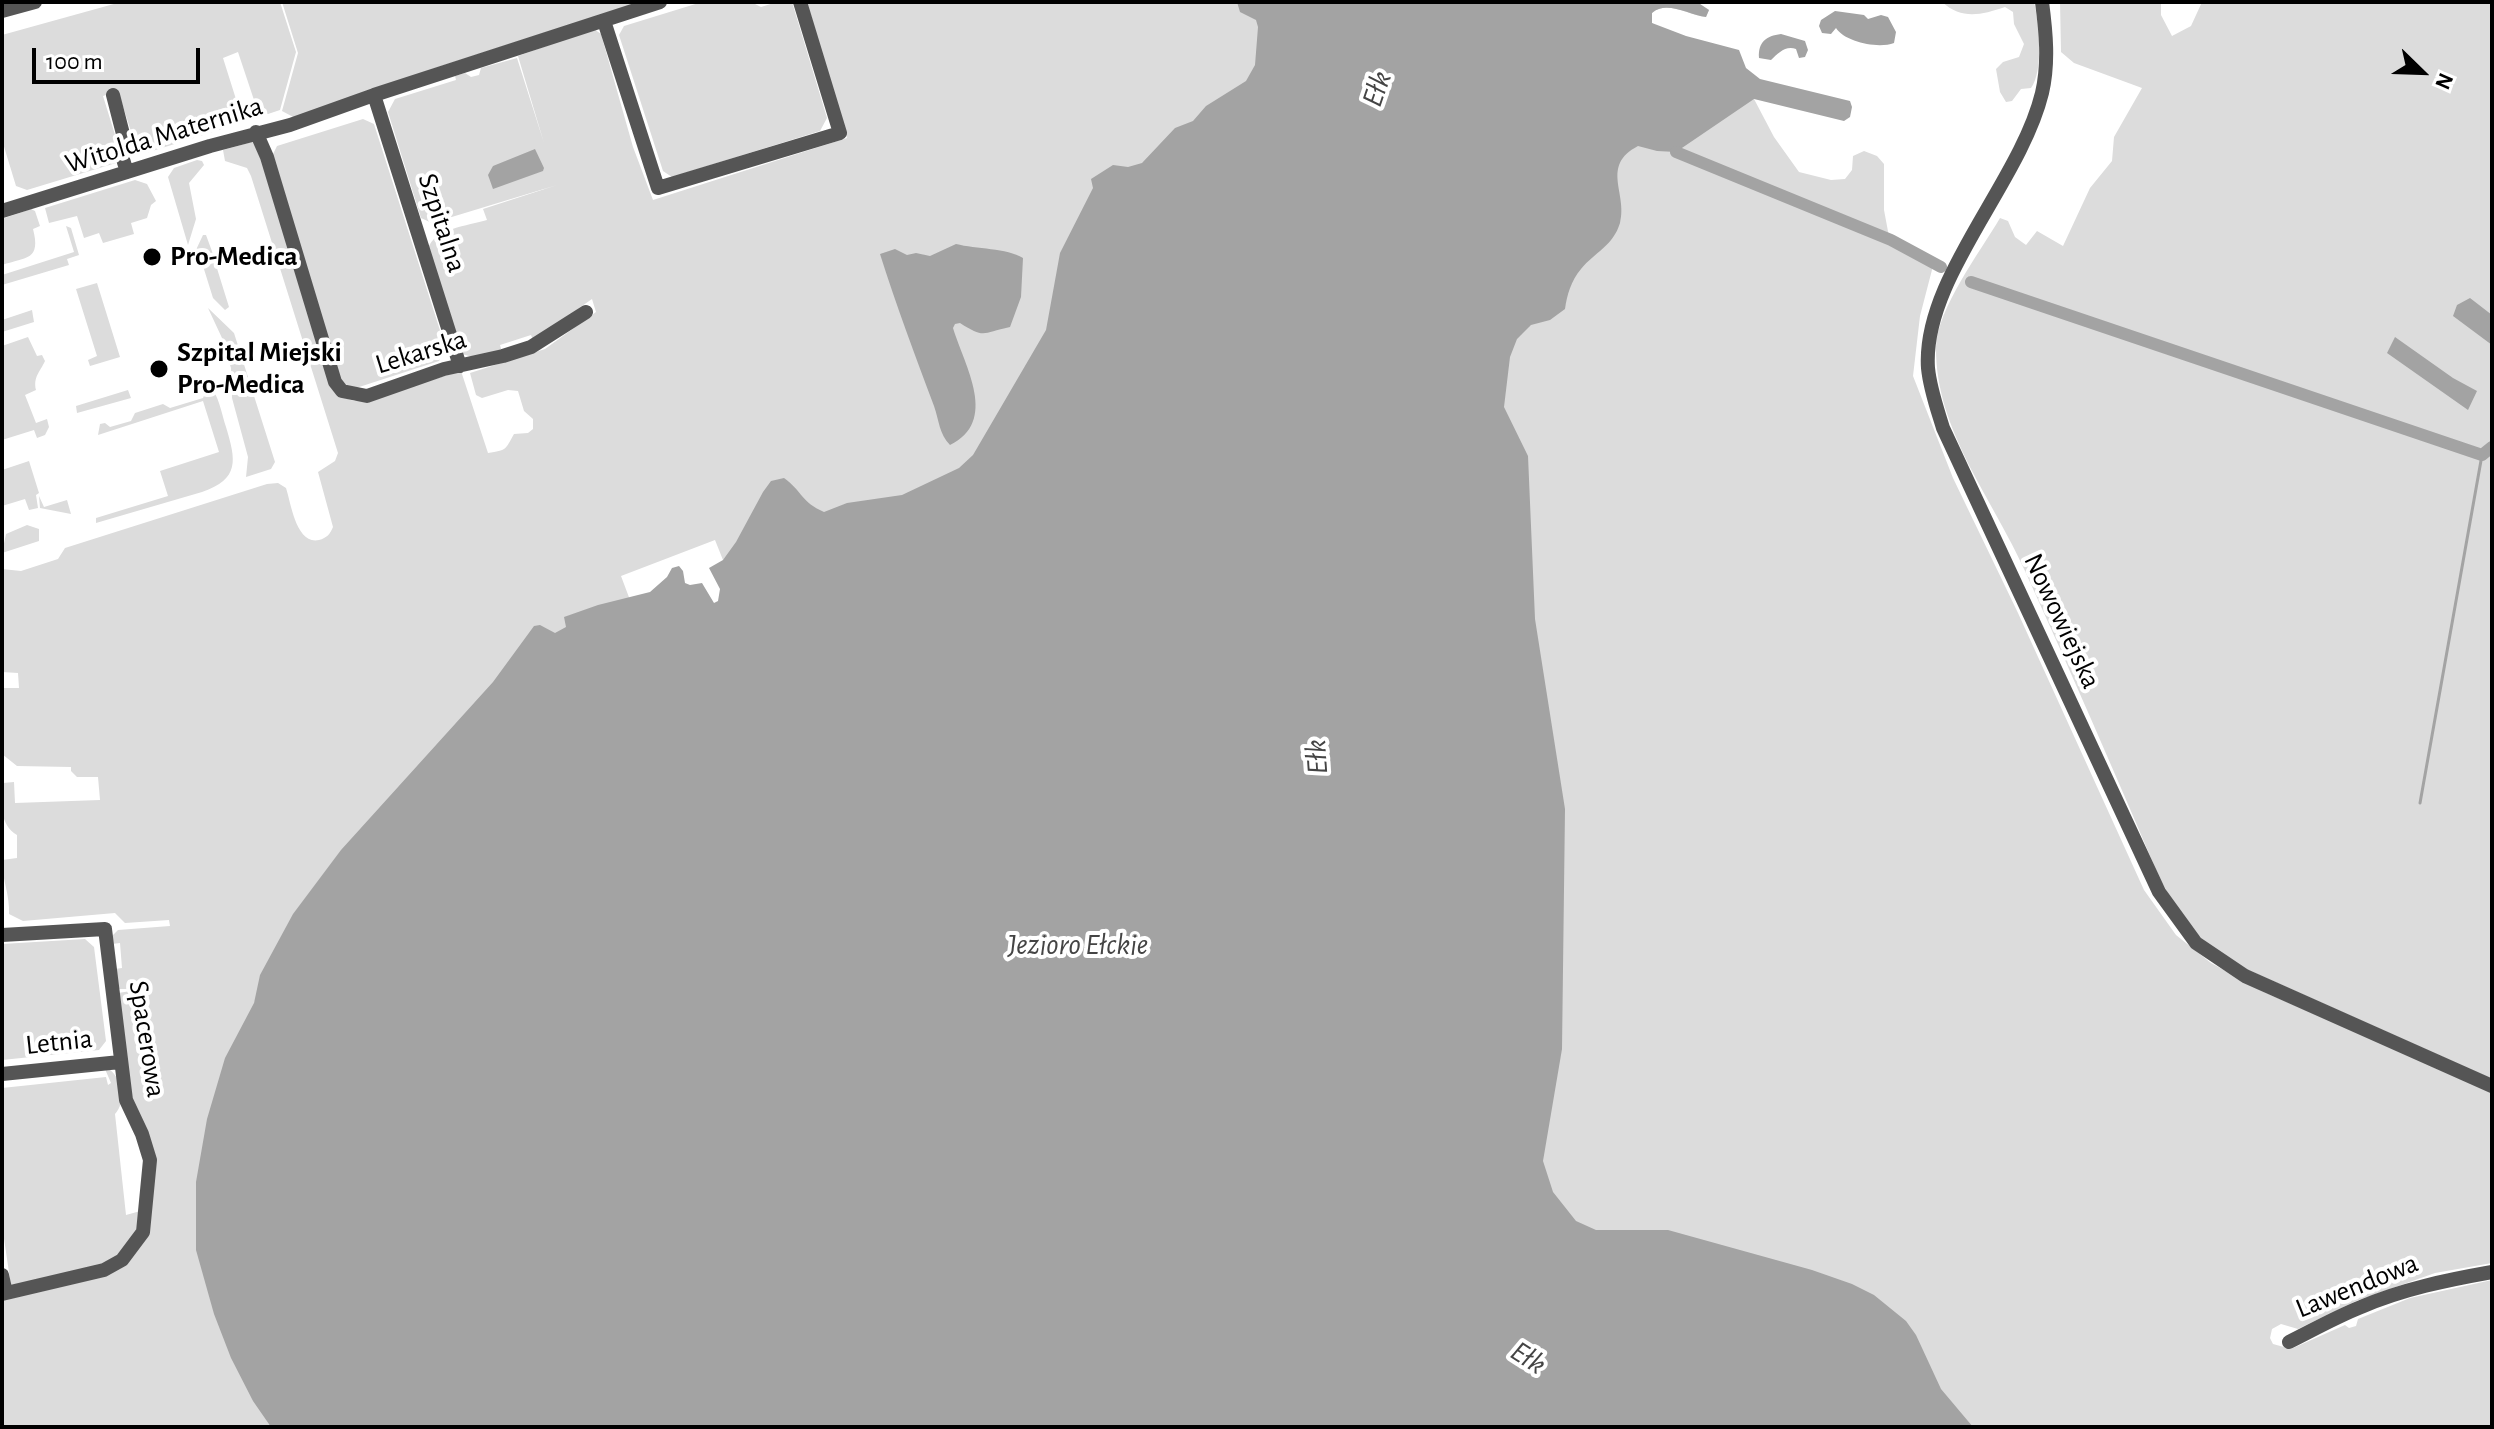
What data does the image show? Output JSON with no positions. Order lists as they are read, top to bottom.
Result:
{
  "streets": {
    "street": [
      "Witolda Maternika",
      "Szpitalna",
      "Lekarska",
      "Nowowiejska",
      "Spacerowa",
      "Letnia",
      "Lawendowa"
    ]
  },
  "crossings": [
    ["Witolda Maternika", "Szpitalna"],
    ["Witolda Maternika", "Lekarska"],
    ["Szpitalna", "Lekarska"],
    ["Spacerowa", "Letnia"]
  ],
  "water": ["Ełk", "Jezioro Ełckie"],
  "places": ["Pro-Medica", "Szpital Miejski Pro-Medica"],
  "scale_bar": "100 m",
  "north": "bottom right"
}
